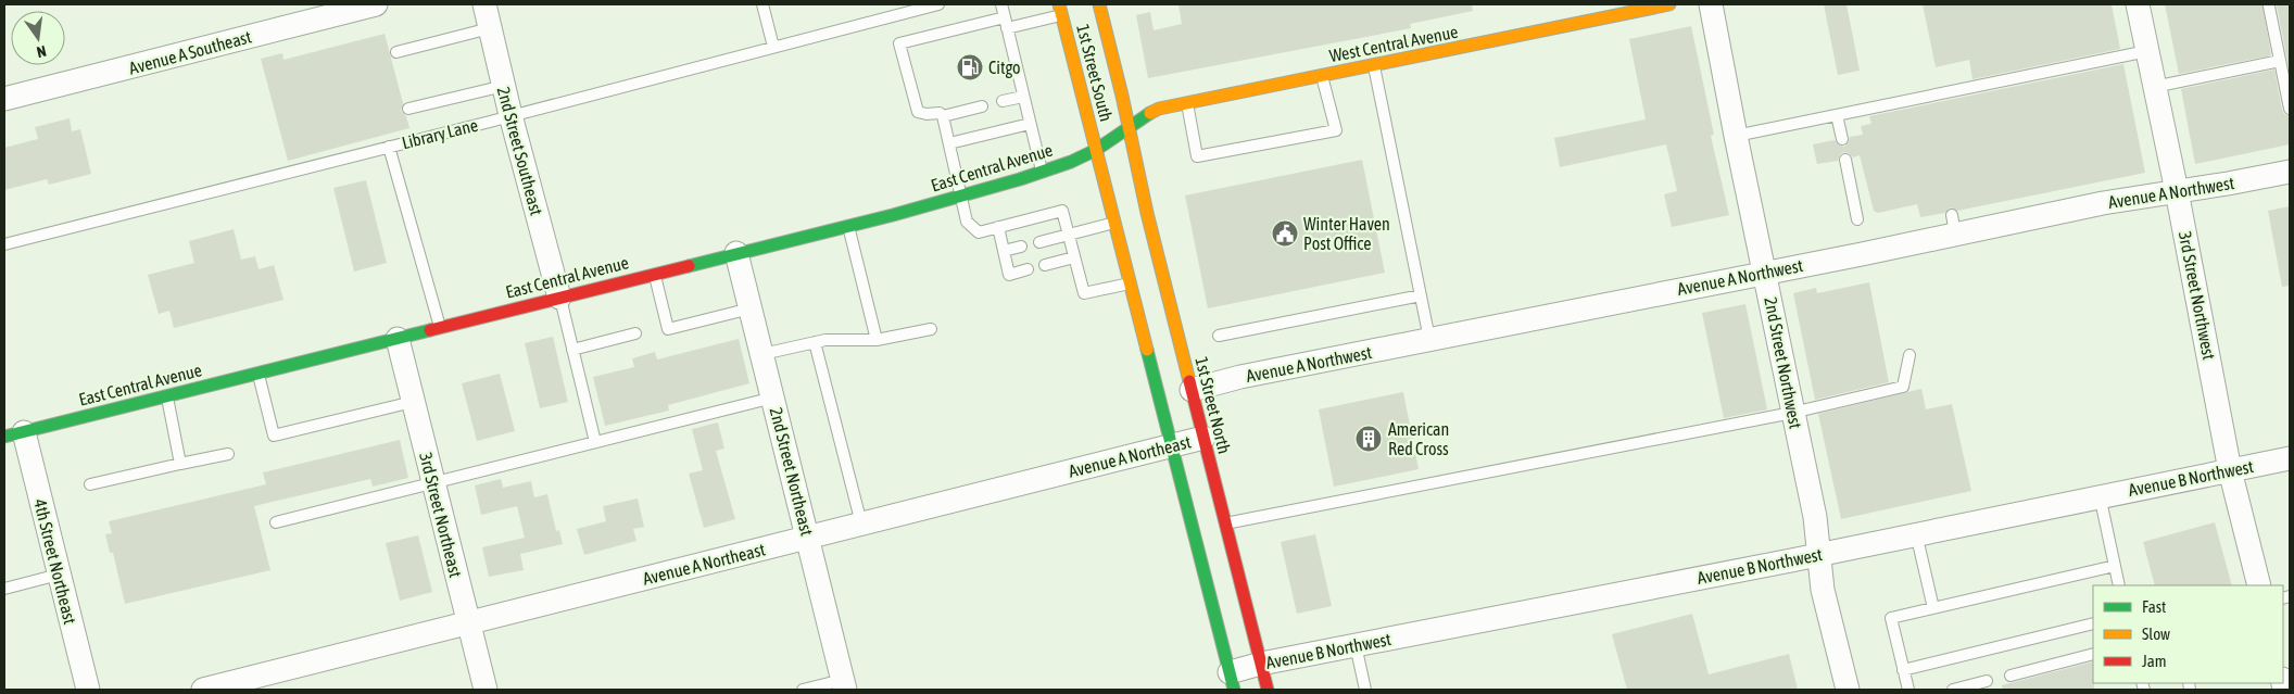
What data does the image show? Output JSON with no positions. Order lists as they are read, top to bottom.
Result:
{
  "streets": {
    "main road": [
      "West Central Avenue",
      "1st Street South",
      "East Central Avenue",
      "1st Street North"
    ],
    "street": [
      "Avenue A Southeast",
      "2nd Street Southeast",
      "Avenue A Northwest",
      "3rd Street Northwest",
      "2nd Street Northwest",
      "Avenue A Northeast",
      "2nd Street Northeast",
      "Avenue B Northwest",
      "3rd Street Northeast",
      "4th Street Northeast"
    ],
    "lane": ["Library Lane"]
  },
  "crossings": [
    ["West Central Avenue", "1st Street South"],
    ["West Central Avenue", "East Central Avenue"],
    ["West Central Avenue", "1st Street North"],
    ["1st Street South", "East Central Avenue"],
    ["1st Street South", "1st Street North"],
    ["Library Lane", "2nd Street Southeast"],
    ["2nd Street Southeast", "East Central Avenue"],
    ["East Central Avenue", "1st Street North"],
    ["East Central Avenue", "2nd Street Northeast"],
    ["East Central Avenue", "3rd Street Northeast"],
    ["East Central Avenue", "4th Street Northeast"],
    ["Avenue A Northwest", "3rd Street Northwest"],
    ["Avenue A Northwest", "2nd Street Northwest"],
    ["Avenue A Northwest", "1st Street North"],
    ["3rd Street Northwest", "Avenue B Northwest"],
    ["2nd Street Northwest", "Avenue B Northwest"],
    ["1st Street North", "Avenue A Northeast"],
    ["1st Street North", "Avenue B Northwest"],
    ["Avenue A Northeast", "2nd Street Northeast"],
    ["Avenue A Northeast", "3rd Street Northeast"]
  ],
  "places": {
    "fuel station": ["Citgo"],
    "public building": ["Winter Haven Post Office"],
    "building": ["American Red Cross"]
  },
  "legend": ["Fast", "Slow", "Jam"],
  "north": "bottom"
}
